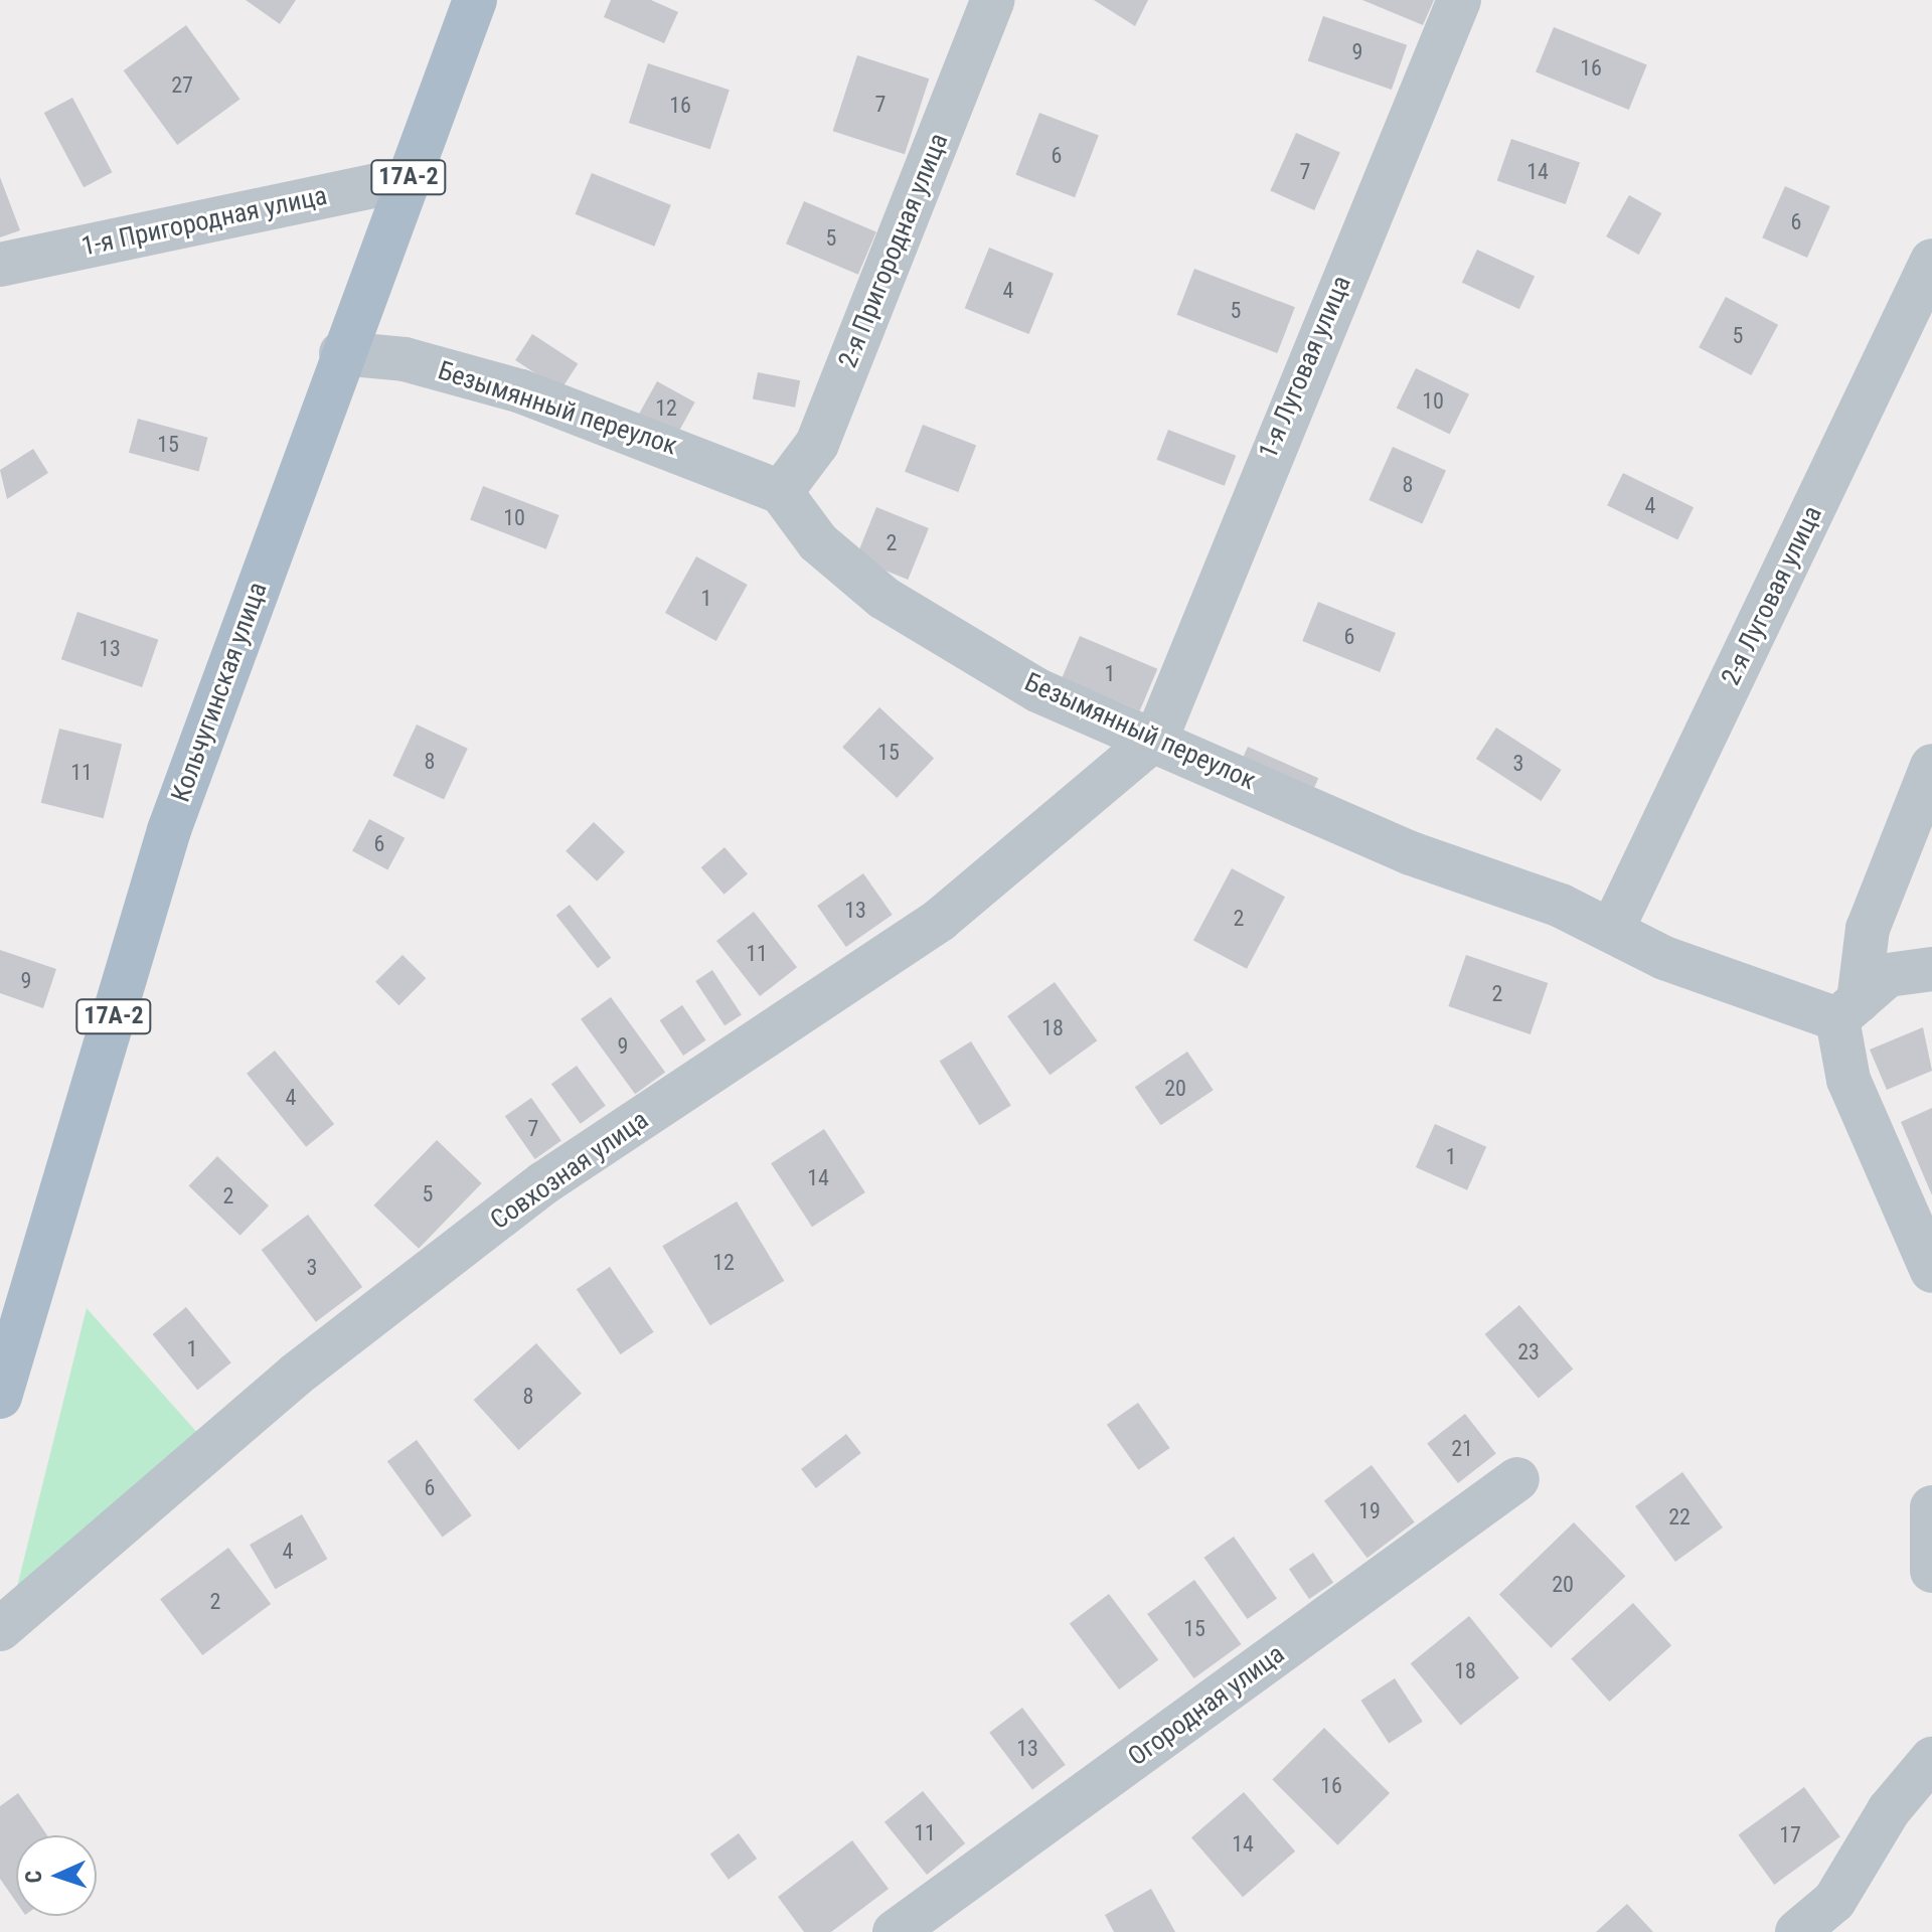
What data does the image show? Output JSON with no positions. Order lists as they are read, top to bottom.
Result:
{
  "streets": {
    "main road": ["17А-2", "Кольчугинская улица"],
    "street": [
      "1-я Пригородная улица",
      "2-я Пригородная улица",
      "1-я Луговая улица",
      "Безымянный переулок",
      "2-я Луговая улица",
      "Совхозная улица",
      "Огородная улица"
    ]
  },
  "crossings": [
    ["1-я Пригородная улица", "Кольчугинская улица"],
    ["2-я Пригородная улица", "Безымянный переулок"],
    ["1-я Луговая улица", "Безымянный переулок"],
    ["1-я Луговая улица", "Совхозная улица"],
    ["Безымянный переулок", "2-я Луговая улица"],
    ["Безымянный переулок", "Кольчугинская улица"],
    ["Безымянный переулок", "Совхозная улица"]
  ],
  "house_numbers": [
    "9",
    "16",
    "27",
    "7",
    "16",
    "6",
    "7",
    "14",
    "6",
    "5",
    "4",
    "5",
    "5",
    "10",
    "12",
    "15",
    "8",
    "4",
    "10",
    "2",
    "1",
    "6",
    "13",
    "1",
    "15",
    "8",
    "3",
    "11",
    "6",
    "13",
    "2",
    "11",
    "9",
    "2",
    "18",
    "9",
    "20",
    "4",
    "7",
    "1",
    "14",
    "5",
    "2",
    "12",
    "3",
    "1",
    "23",
    "8",
    "21",
    "6",
    "19",
    "22",
    "4",
    "20",
    "2",
    "15",
    "18",
    "13",
    "16",
    "11",
    "17",
    "14"
  ],
  "north": "left"
}
